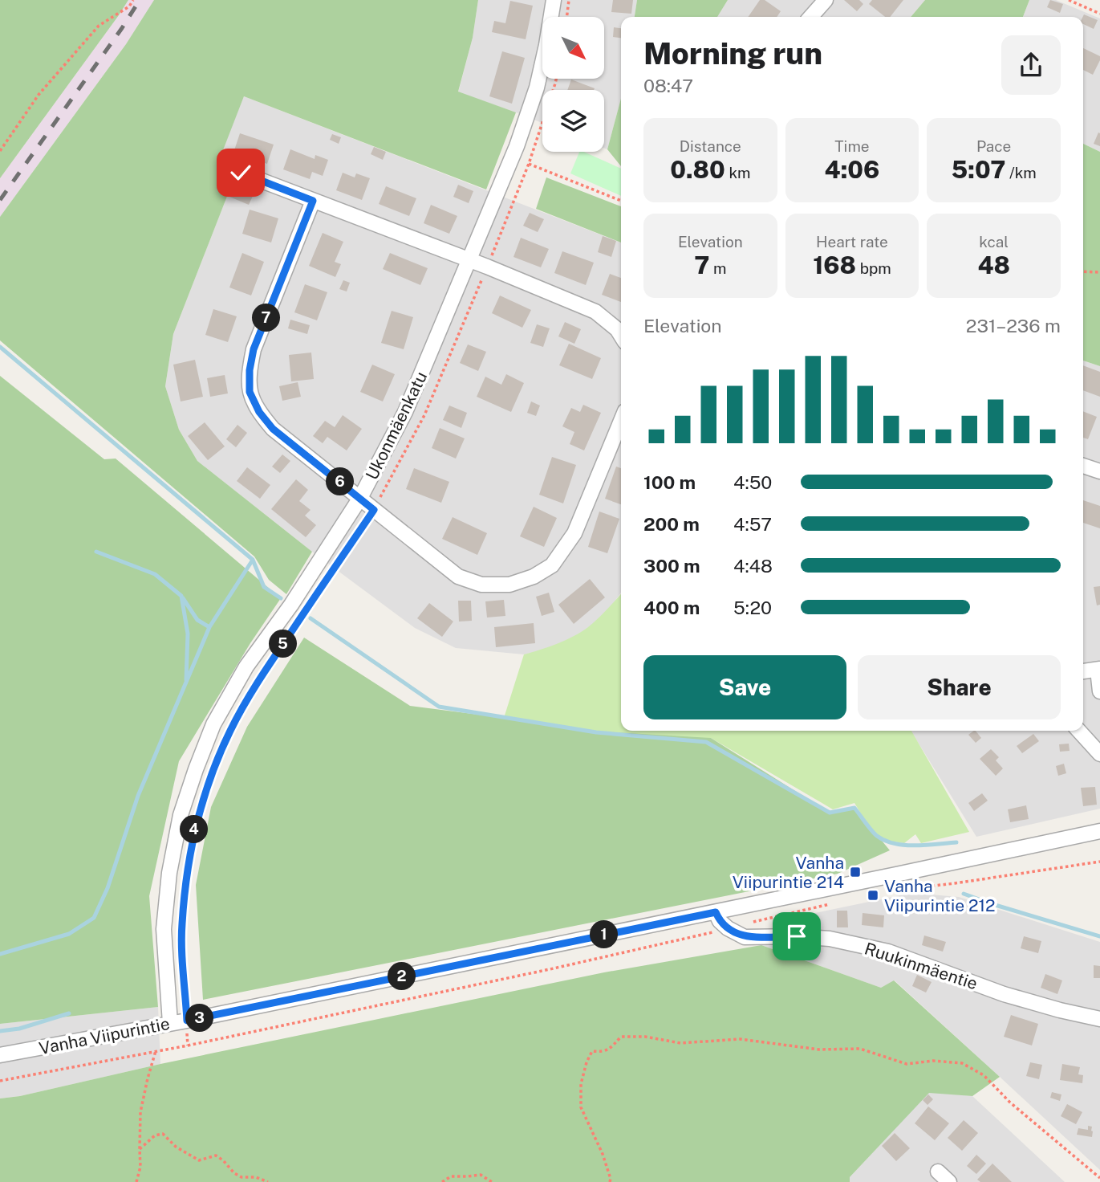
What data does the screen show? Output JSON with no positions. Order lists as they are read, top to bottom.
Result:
{
  "streets": {
    "street": ["Ukonmäenkatu", "Ruukinmäentie", "Vanha Viipurintie"]
  },
  "crossings": [
    ["Ukonmäenkatu", "Vanha Viipurintie"]
  ],
  "places": {
    "transit": ["Vanha Viipurintie 214", "Vanha Viipurintie 212"]
  },
  "north": "bottom right",
  "page": {
    "heading": ["Morning run", "08:47"],
    "stats": [
      ["Distance", "0.80 km"],
      ["Time", "4:06"],
      ["Pace", "5:07 /km"],
      ["Elevation", "7 m"],
      ["Heart rate", "168 bpm"],
      ["kcal", "48"]
    ],
    "pins": [
      "7",
      "6",
      "5",
      "4",
      "1",
      "2",
      "3"
    ],
    "chart": ["Elevation", "231–236 m"],
    "list": [
      {
        "name": "100 m",
        "note": "4:50"
      },
      {
        "name": "200 m",
        "note": "4:57"
      },
      {
        "name": "300 m",
        "note": "4:48"
      },
      {
        "name": "400 m",
        "note": "5:20"
      }
    ],
    "buttons": ["Save", "Share"]
  }
}
